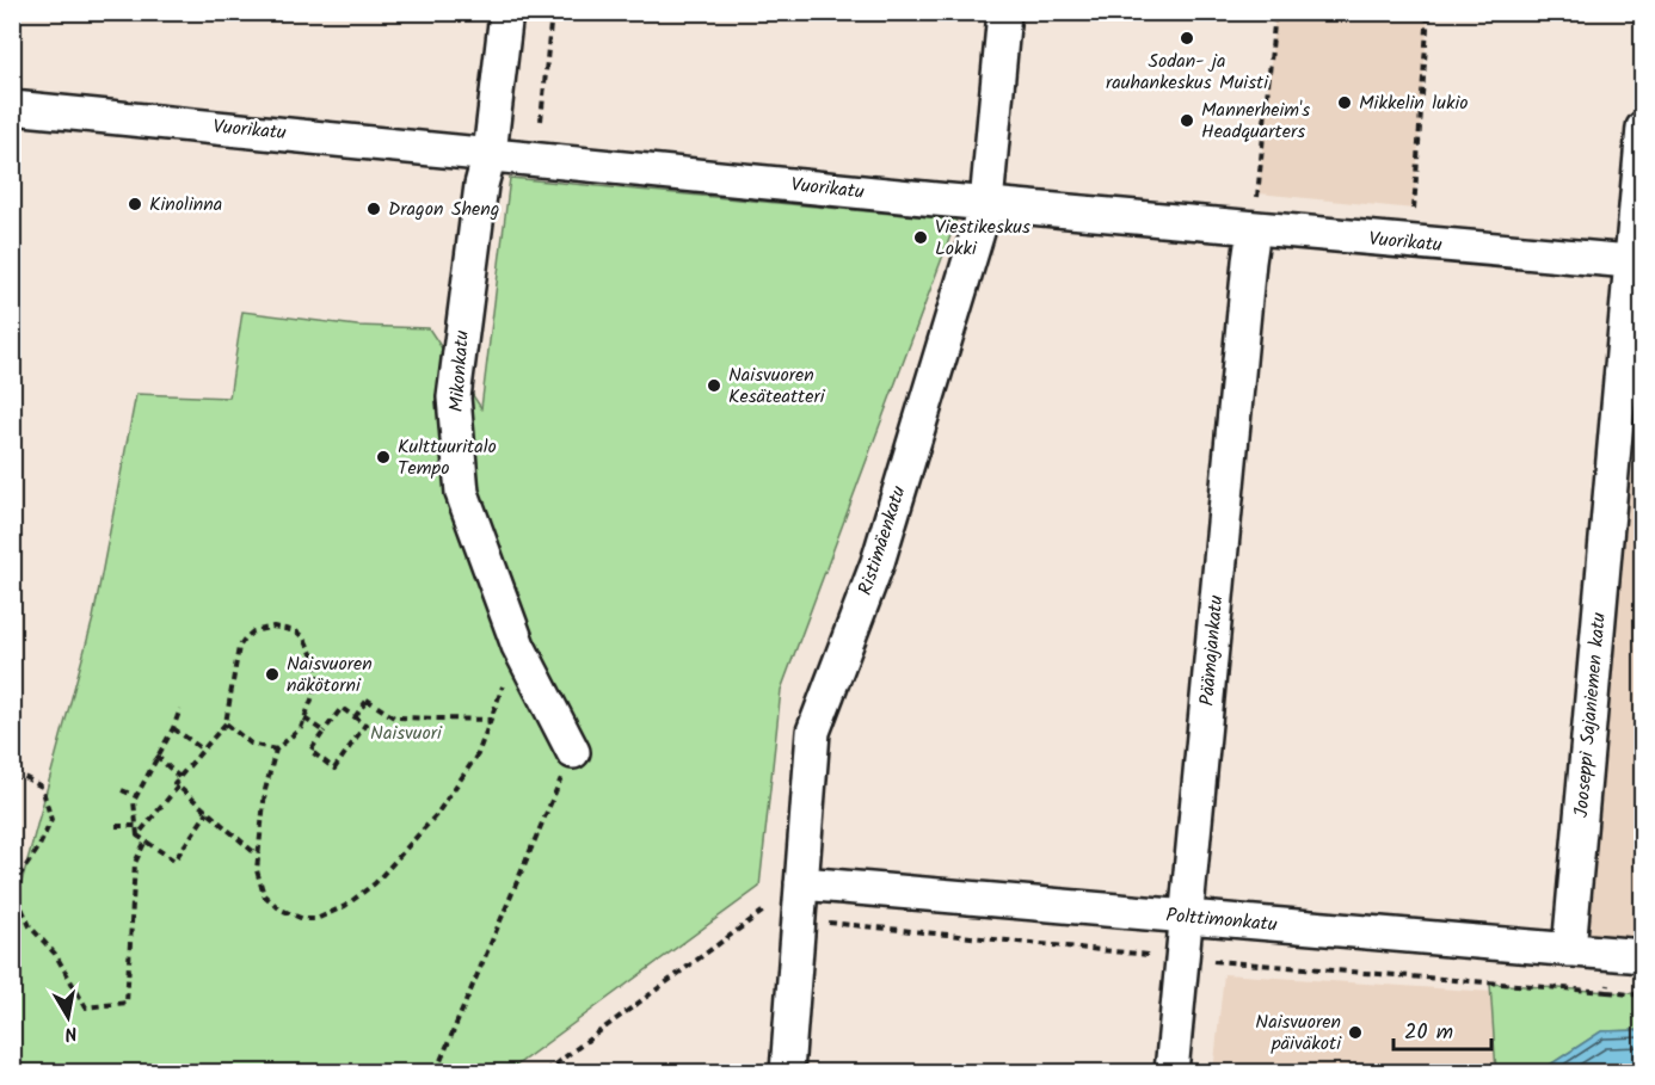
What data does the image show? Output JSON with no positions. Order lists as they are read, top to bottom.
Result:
{
  "streets": {
    "street": [
      "Vuorikatu",
      "Mikonkatu",
      "Ristimäenkatu",
      "Päämajankatu",
      "Jooseppi Sajaniemen katu",
      "Polttimonkatu"
    ]
  },
  "crossings": [
    ["Vuorikatu", "Mikonkatu"],
    ["Vuorikatu", "Ristimäenkatu"],
    ["Vuorikatu", "Päämajankatu"],
    ["Vuorikatu", "Jooseppi Sajaniemen katu"],
    ["Ristimäenkatu", "Polttimonkatu"],
    ["Päämajankatu", "Polttimonkatu"],
    ["Jooseppi Sajaniemen katu", "Polttimonkatu"]
  ],
  "parks": ["Naisvuori"],
  "places": [
    "Sodan- ja rauhankeskus Muisti",
    "Mikkelin lukio",
    "Mannerheim's Headquarters",
    "Kinolinna",
    "Dragon Sheng",
    "Viestikeskus Lokki",
    "Naisvuoren Kesäteatteri",
    "Kulttuuritalo Tempo",
    "Naisvuoren näkötorni",
    "Naisvuoren päiväkoti"
  ],
  "scale_bar": "20 m",
  "north": "bottom"
}
